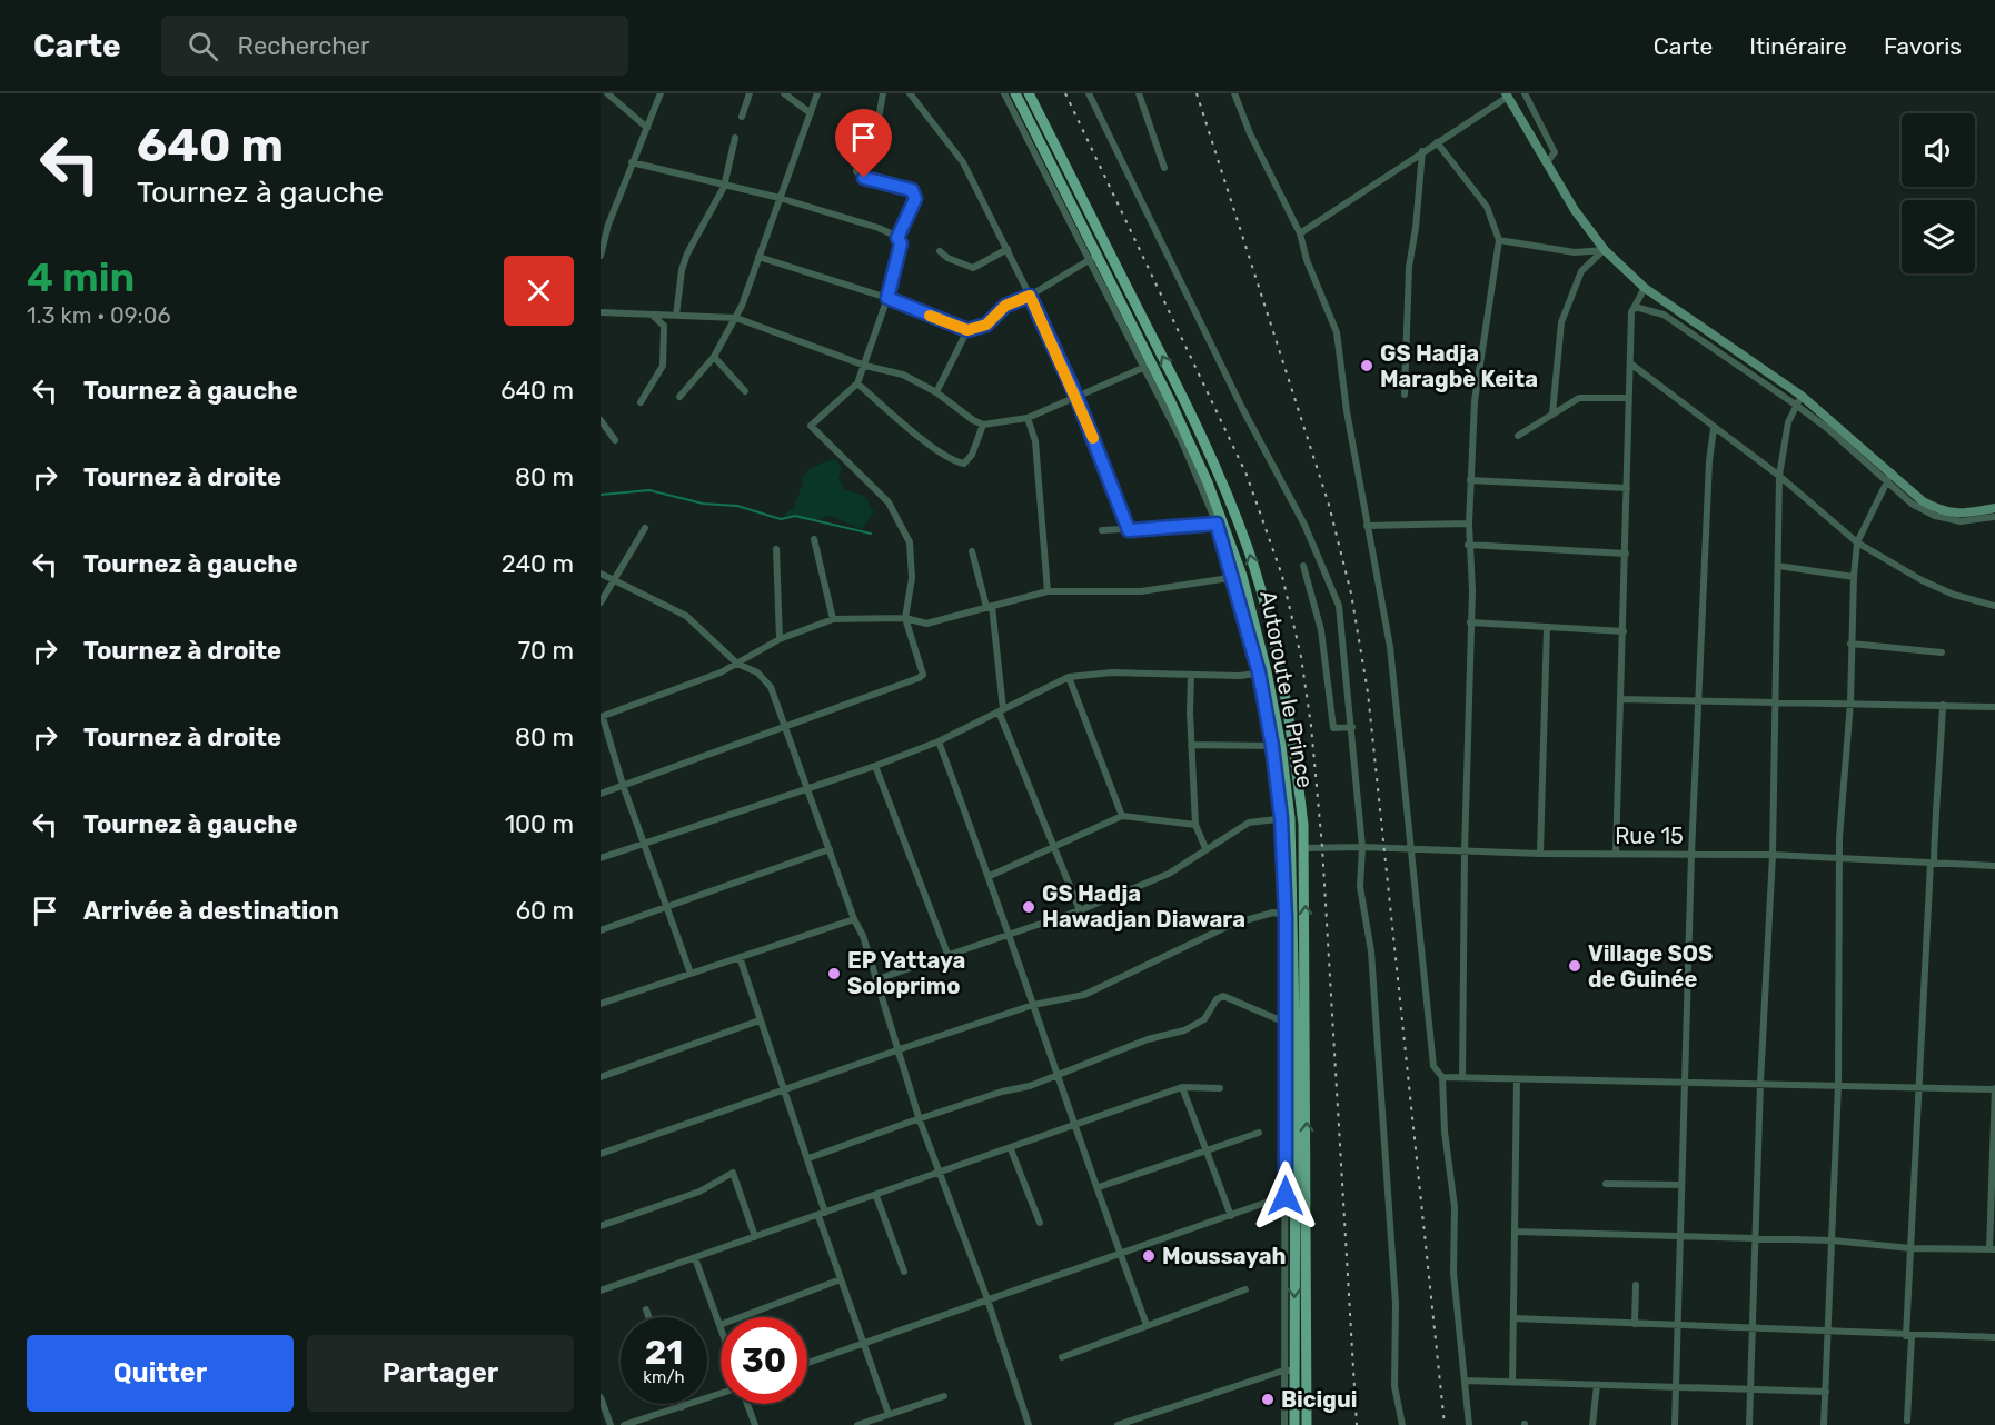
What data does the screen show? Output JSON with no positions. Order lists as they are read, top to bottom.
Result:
{
  "streets": {
    "main road": ["Autoroute le Prince"],
    "street": ["Rue 15"]
  },
  "crossings": [
    ["Autoroute le Prince", "Rue 15"]
  ],
  "places": [
    "GS Hadja Maragbè Keita",
    "GS Hadja Hawadjan Diawara",
    "Village SOS de Guinée",
    "EP Yattaya Soloprimo",
    "Moussayah",
    "Bicigui"
  ],
  "page": {
    "header": "Carte",
    "search": "Rechercher",
    "nav": ["Carte", "Itinéraire", "Favoris"],
    "turn": ["640 m", "Tournez à gauche"],
    "heading": ["4 min", "1.3 km · 09:06"],
    "list": [
      {
        "name": "Tournez à gauche",
        "value": "640 m"
      },
      {
        "name": "Tournez à droite",
        "value": "80 m"
      },
      {
        "name": "Tournez à gauche",
        "value": "240 m"
      },
      {
        "name": "Tournez à droite",
        "value": "70 m"
      },
      {
        "name": "Tournez à droite",
        "value": "80 m"
      },
      {
        "name": "Tournez à gauche",
        "value": "100 m"
      },
      {
        "name": "Arrivée à destination",
        "value": "60 m"
      }
    ],
    "speed": "21 km/h",
    "limit": "30",
    "buttons": ["Quitter", "Partager"]
  }
}
